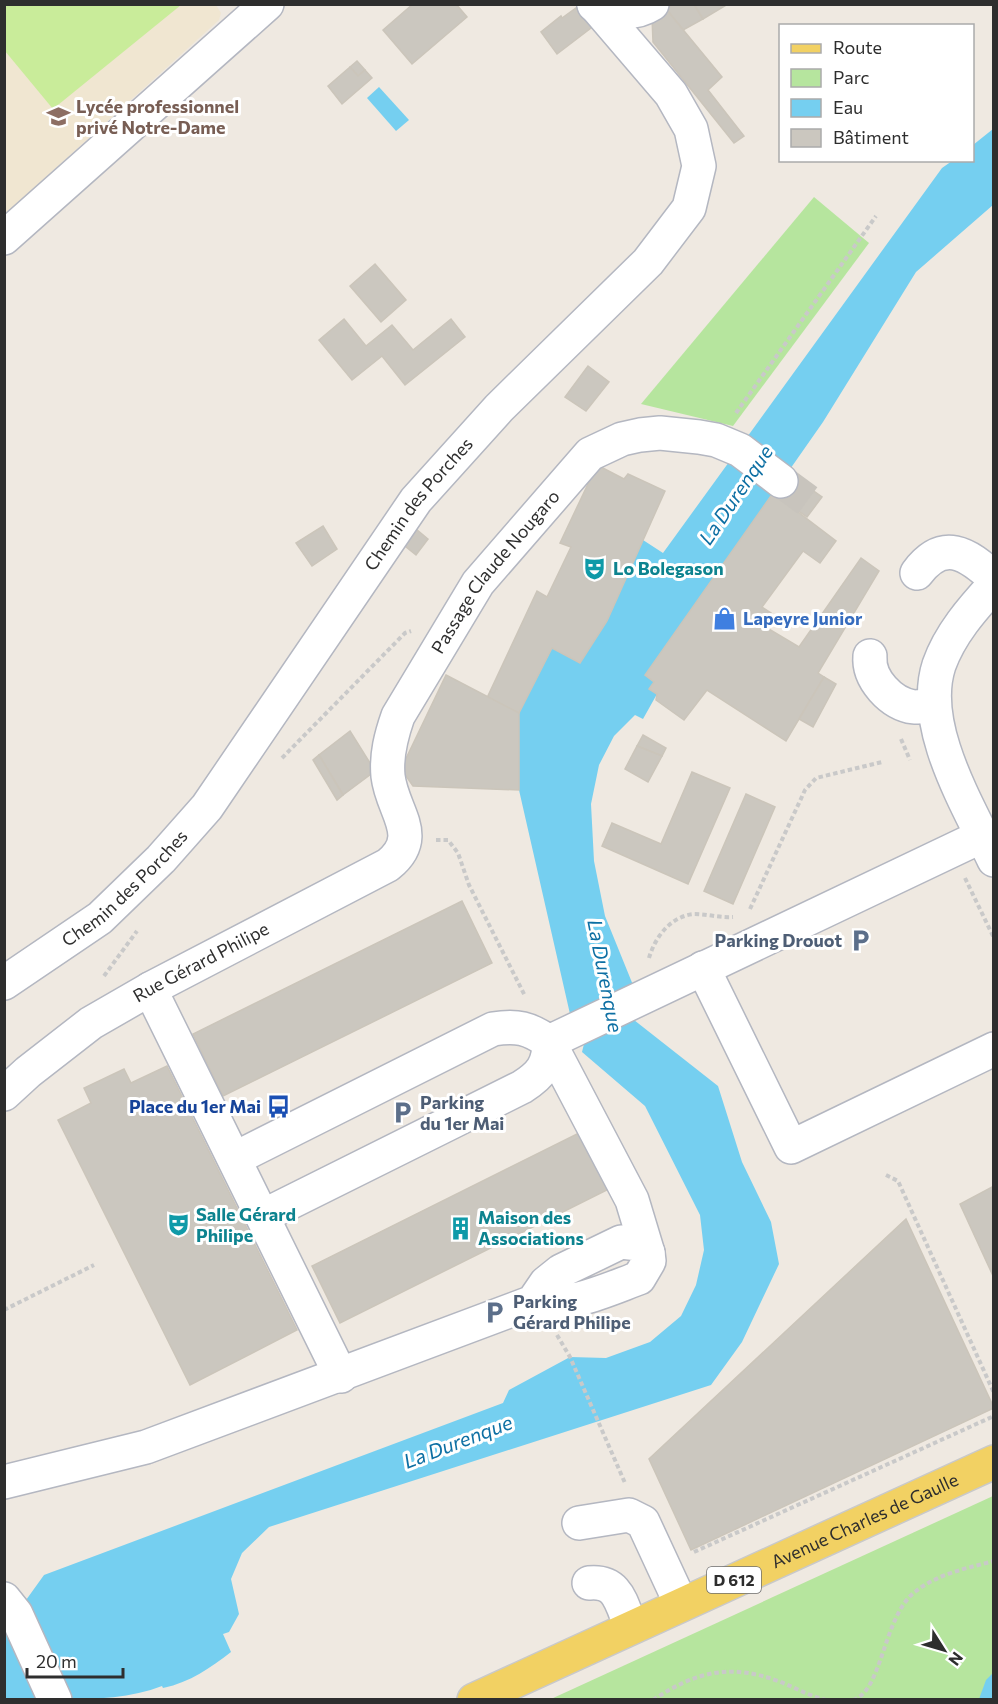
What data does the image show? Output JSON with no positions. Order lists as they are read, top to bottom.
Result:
{
  "streets": {
    "main road": ["Avenue Charles de Gaulle", "D 612"],
    "street": ["Chemin des Porches", "Passage Claude Nougaro", "Rue Gérard Philipe"]
  },
  "crossings": [
    ["Passage Claude Nougaro", "Rue Gérard Philipe"]
  ],
  "water": ["La Durenque"],
  "places": {
    "school or university": ["Lycée professionnel privé Notre-Dame"],
    "theatre": ["Lo Bolegason", "Salle Gérard Philipe"],
    "shop": ["Lapeyre Junior"],
    "parking": ["Parking Drouot", "Parking du 1er Mai", "Parking Gérard Philipe"],
    "bus stop": ["Place du 1er Mai"],
    "building": ["Maison des Associations"]
  },
  "legend": [
    "Route",
    "Parc",
    "Eau",
    "Bâtiment"
  ],
  "scale_bar": "20 m",
  "north": "bottom right"
}
